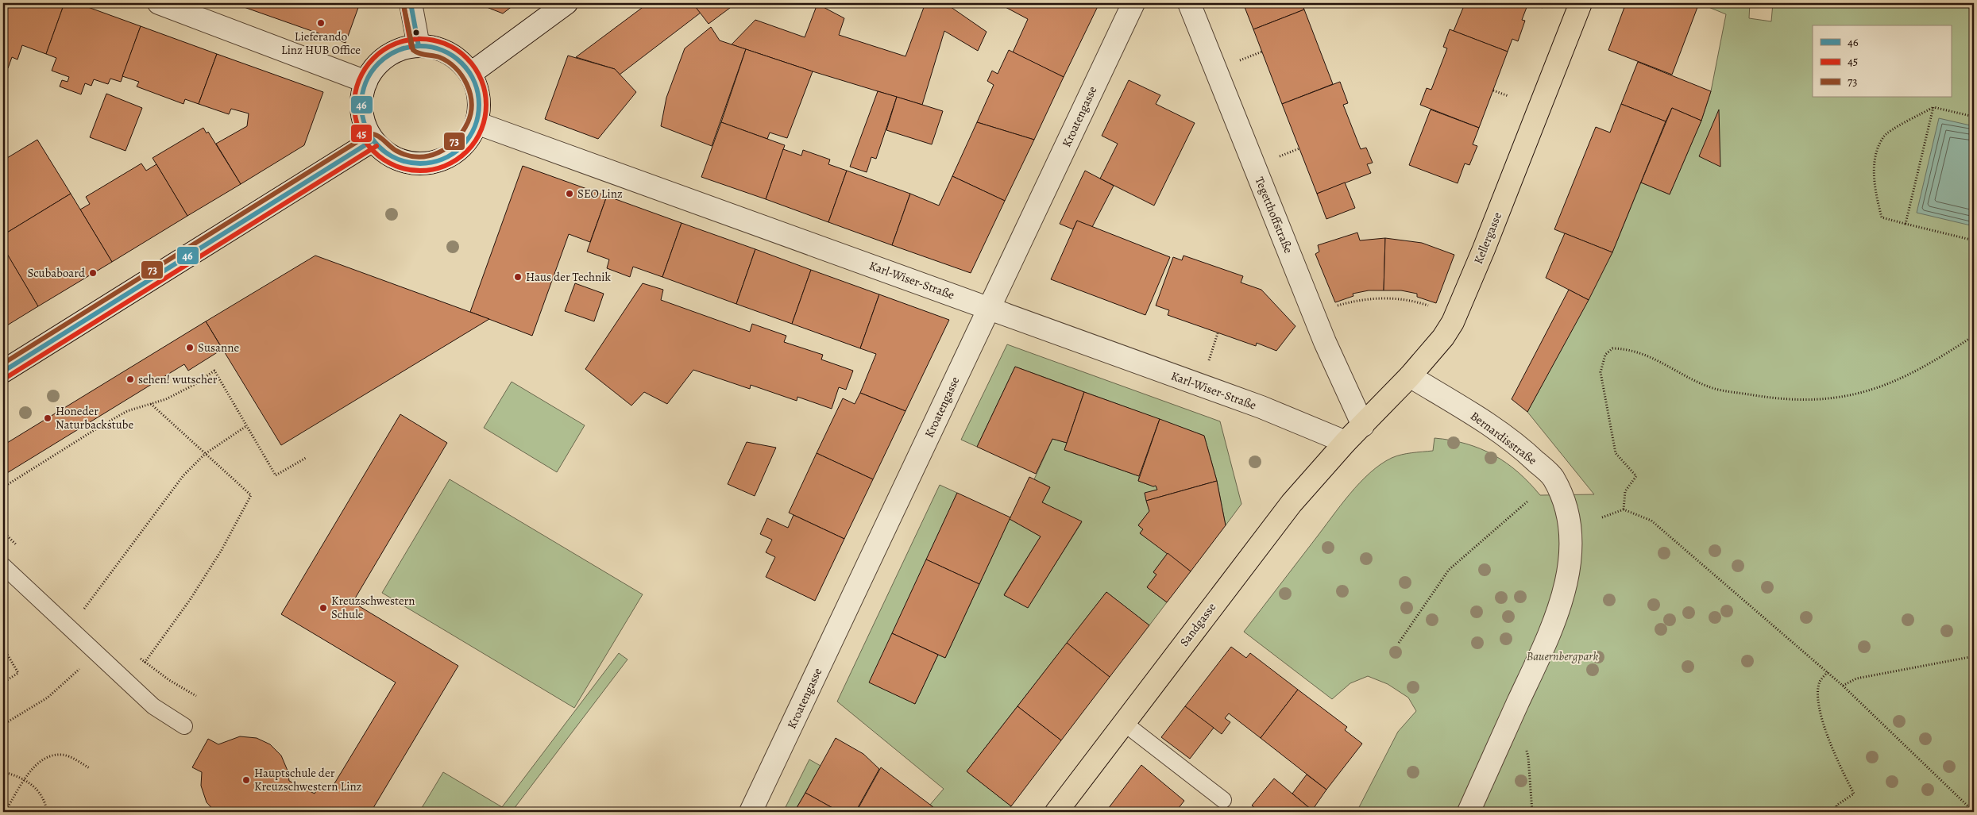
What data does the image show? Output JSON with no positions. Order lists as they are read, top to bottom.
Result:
{
  "streets": {
    "main road": ["Kellergasse", "Sandgasse"],
    "street": [
      "Kroatengasse",
      "Tegetthoffstraße",
      "Karl-Wiser-Straße",
      "Bernardisstraße"
    ]
  },
  "crossings": [
    ["Kroatengasse", "Karl-Wiser-Straße"],
    ["Tegetthoffstraße", "Kellergasse"],
    ["Kellergasse", "Karl-Wiser-Straße"],
    ["Kellergasse", "Bernardisstraße"],
    ["Kellergasse", "Sandgasse"],
    ["Karl-Wiser-Straße", "Sandgasse"]
  ],
  "parks": ["Bauernbergpark"],
  "places": [
    "Lieferando Linz HUB Office",
    "SEO Linz",
    "Scubaboard",
    "Haus der Technik",
    "Susanne",
    "sehen! wutscher",
    "Honeder Naturbackstube",
    "Kreuzschwestern Schule",
    "Hauptschule der Kreuzschwestern Linz"
  ],
  "lines": ["transit line 46", "transit line 45", "transit line 73"],
  "legend": ["46", "45", "73"]
}
